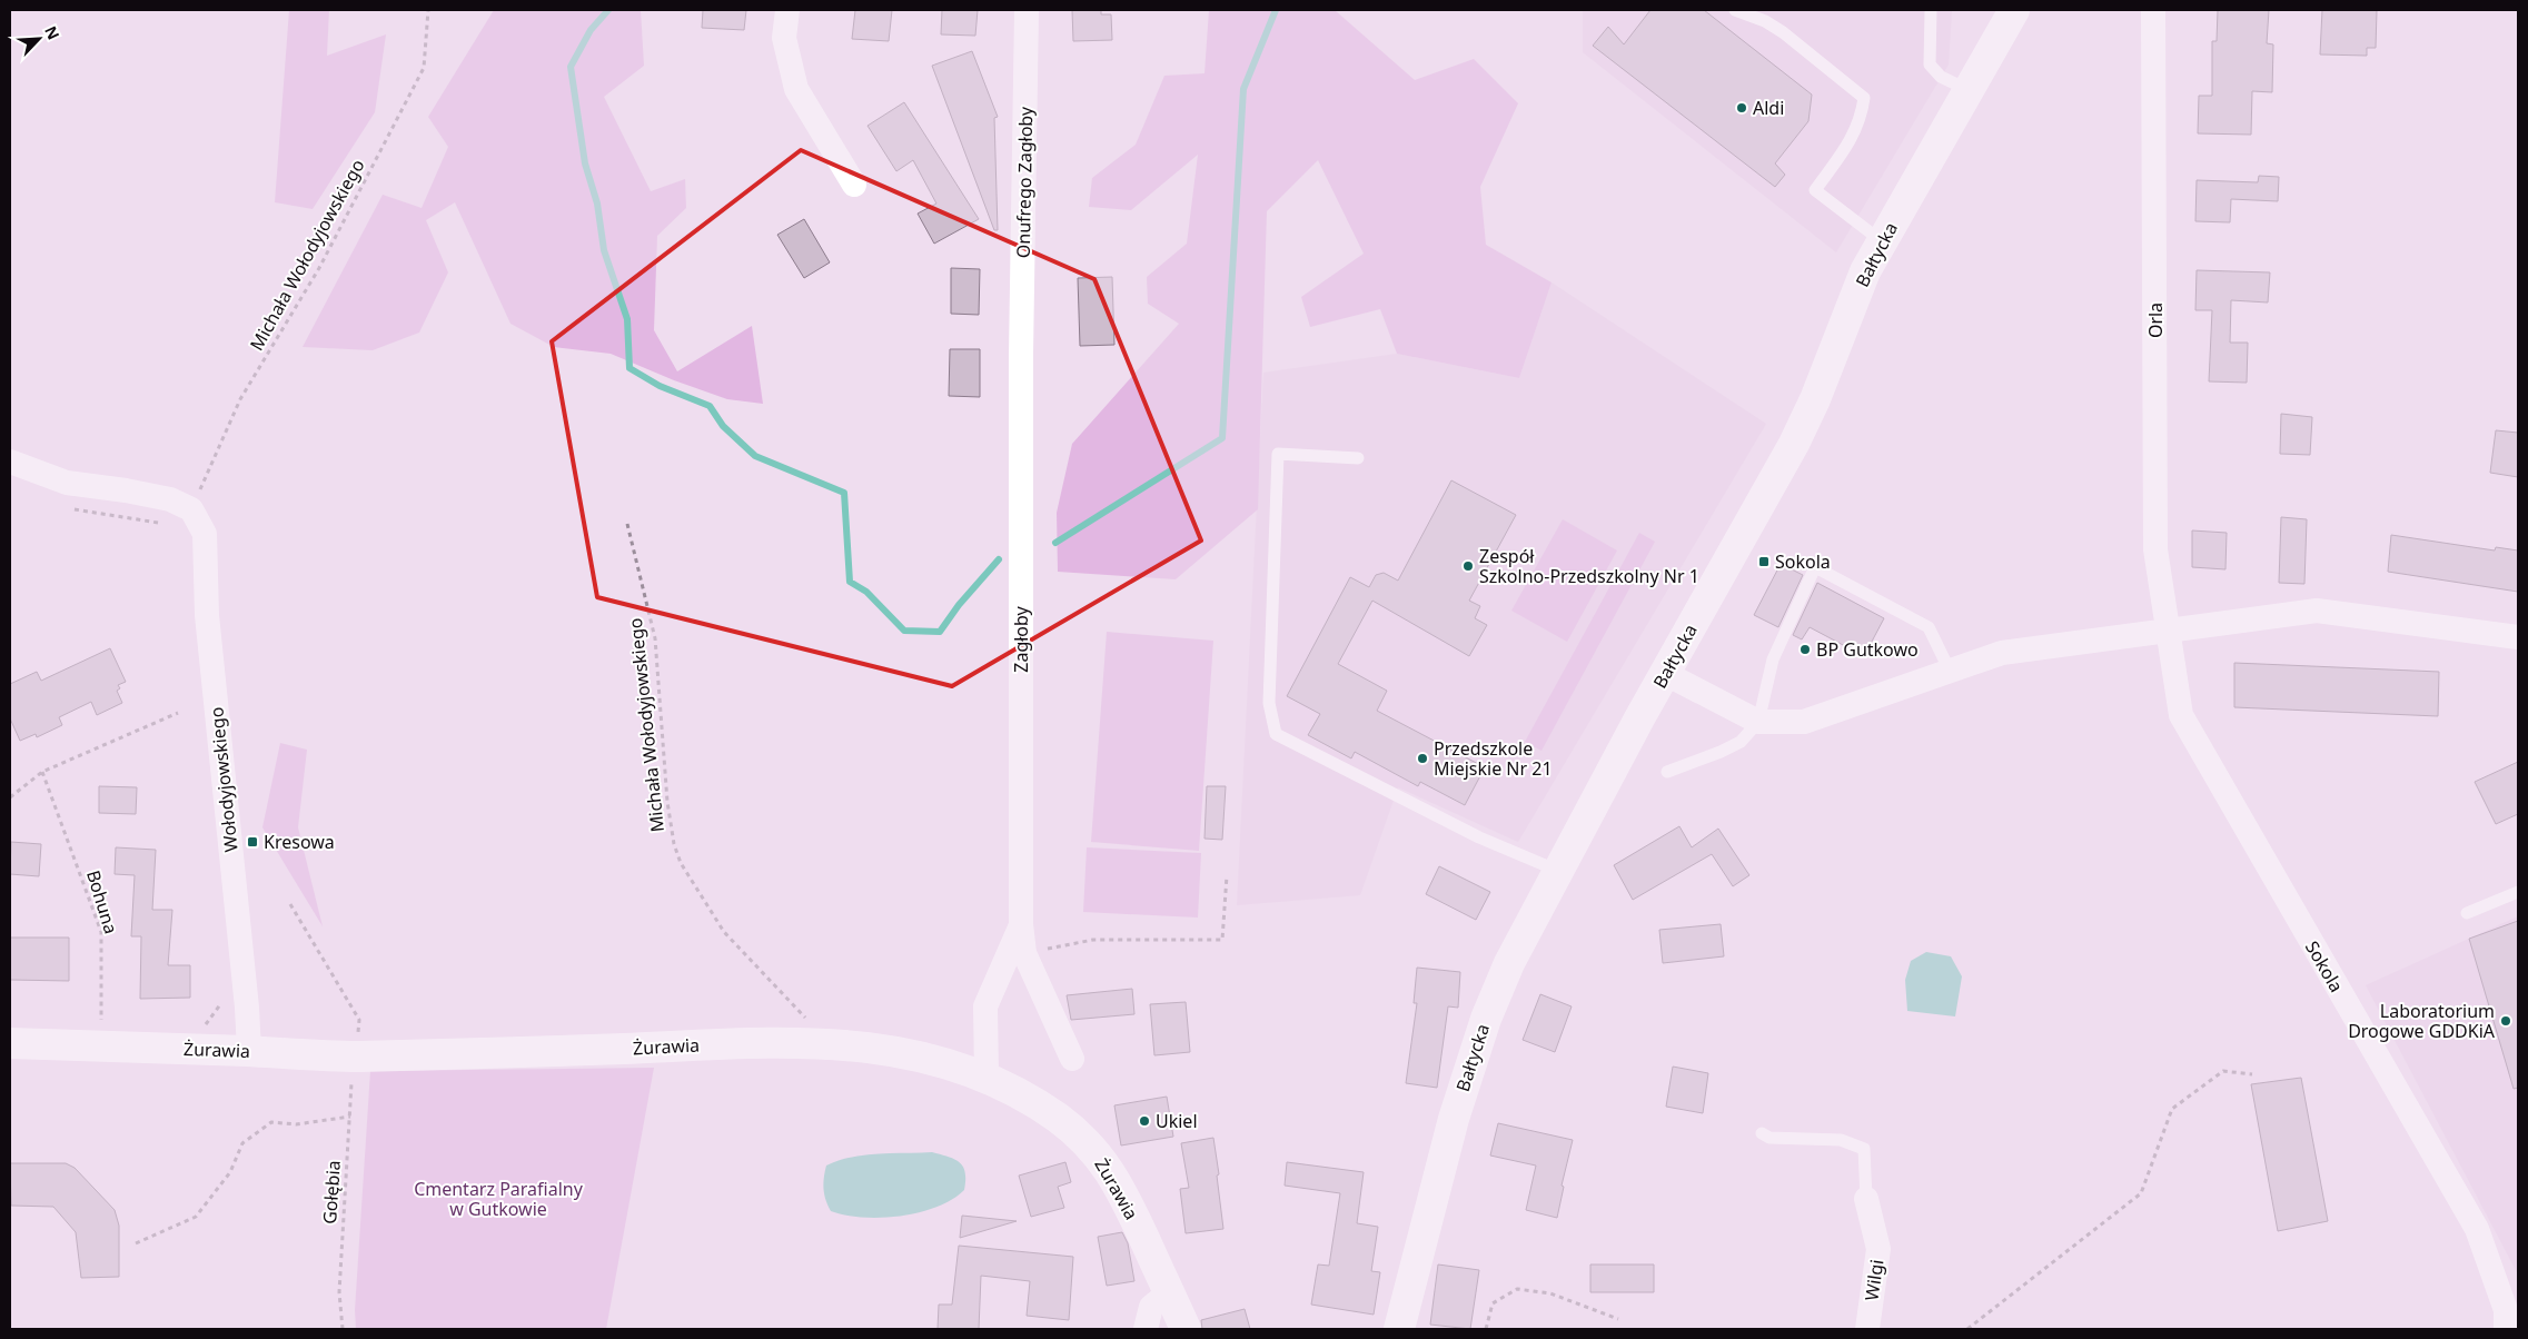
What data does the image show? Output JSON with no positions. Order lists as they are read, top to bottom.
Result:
{
  "streets": {
    "main road": ["Bałtycka", "Żurawia"],
    "street": [
      "Onufrego Zagłoby",
      "Orla",
      "Zagłoby",
      "Wołodyjowskiego",
      "Sokola",
      "Wilgi"
    ],
    "path": ["Michała Wołodyjowskiego", "Bohuna", "Gołębia"]
  },
  "crossings": [
    ["Onufrego Zagłoby", "Zagłoby"],
    ["Michała Wołodyjowskiego", "Wołodyjowskiego"],
    ["Michała Wołodyjowskiego", "Żurawia"],
    ["Orla", "Sokola"],
    ["Zagłoby", "Żurawia"],
    ["Wołodyjowskiego", "Żurawia"],
    ["Bohuna", "Żurawia"],
    ["Żurawia", "Gołębia"]
  ],
  "parks": ["Cmentarz Parafialny w Gutkowie"],
  "places": {
    "other": [
      "Aldi",
      "Zespół Szkolno-Przedszkolny Nr 1",
      "BP Gutkowo",
      "Przedszkole Miejskie Nr 21",
      "Laboratorium Drogowe GDDKiA",
      "Ukiel"
    ],
    "transit": ["Sokola", "Kresowa"]
  },
  "north": "top right"
}
